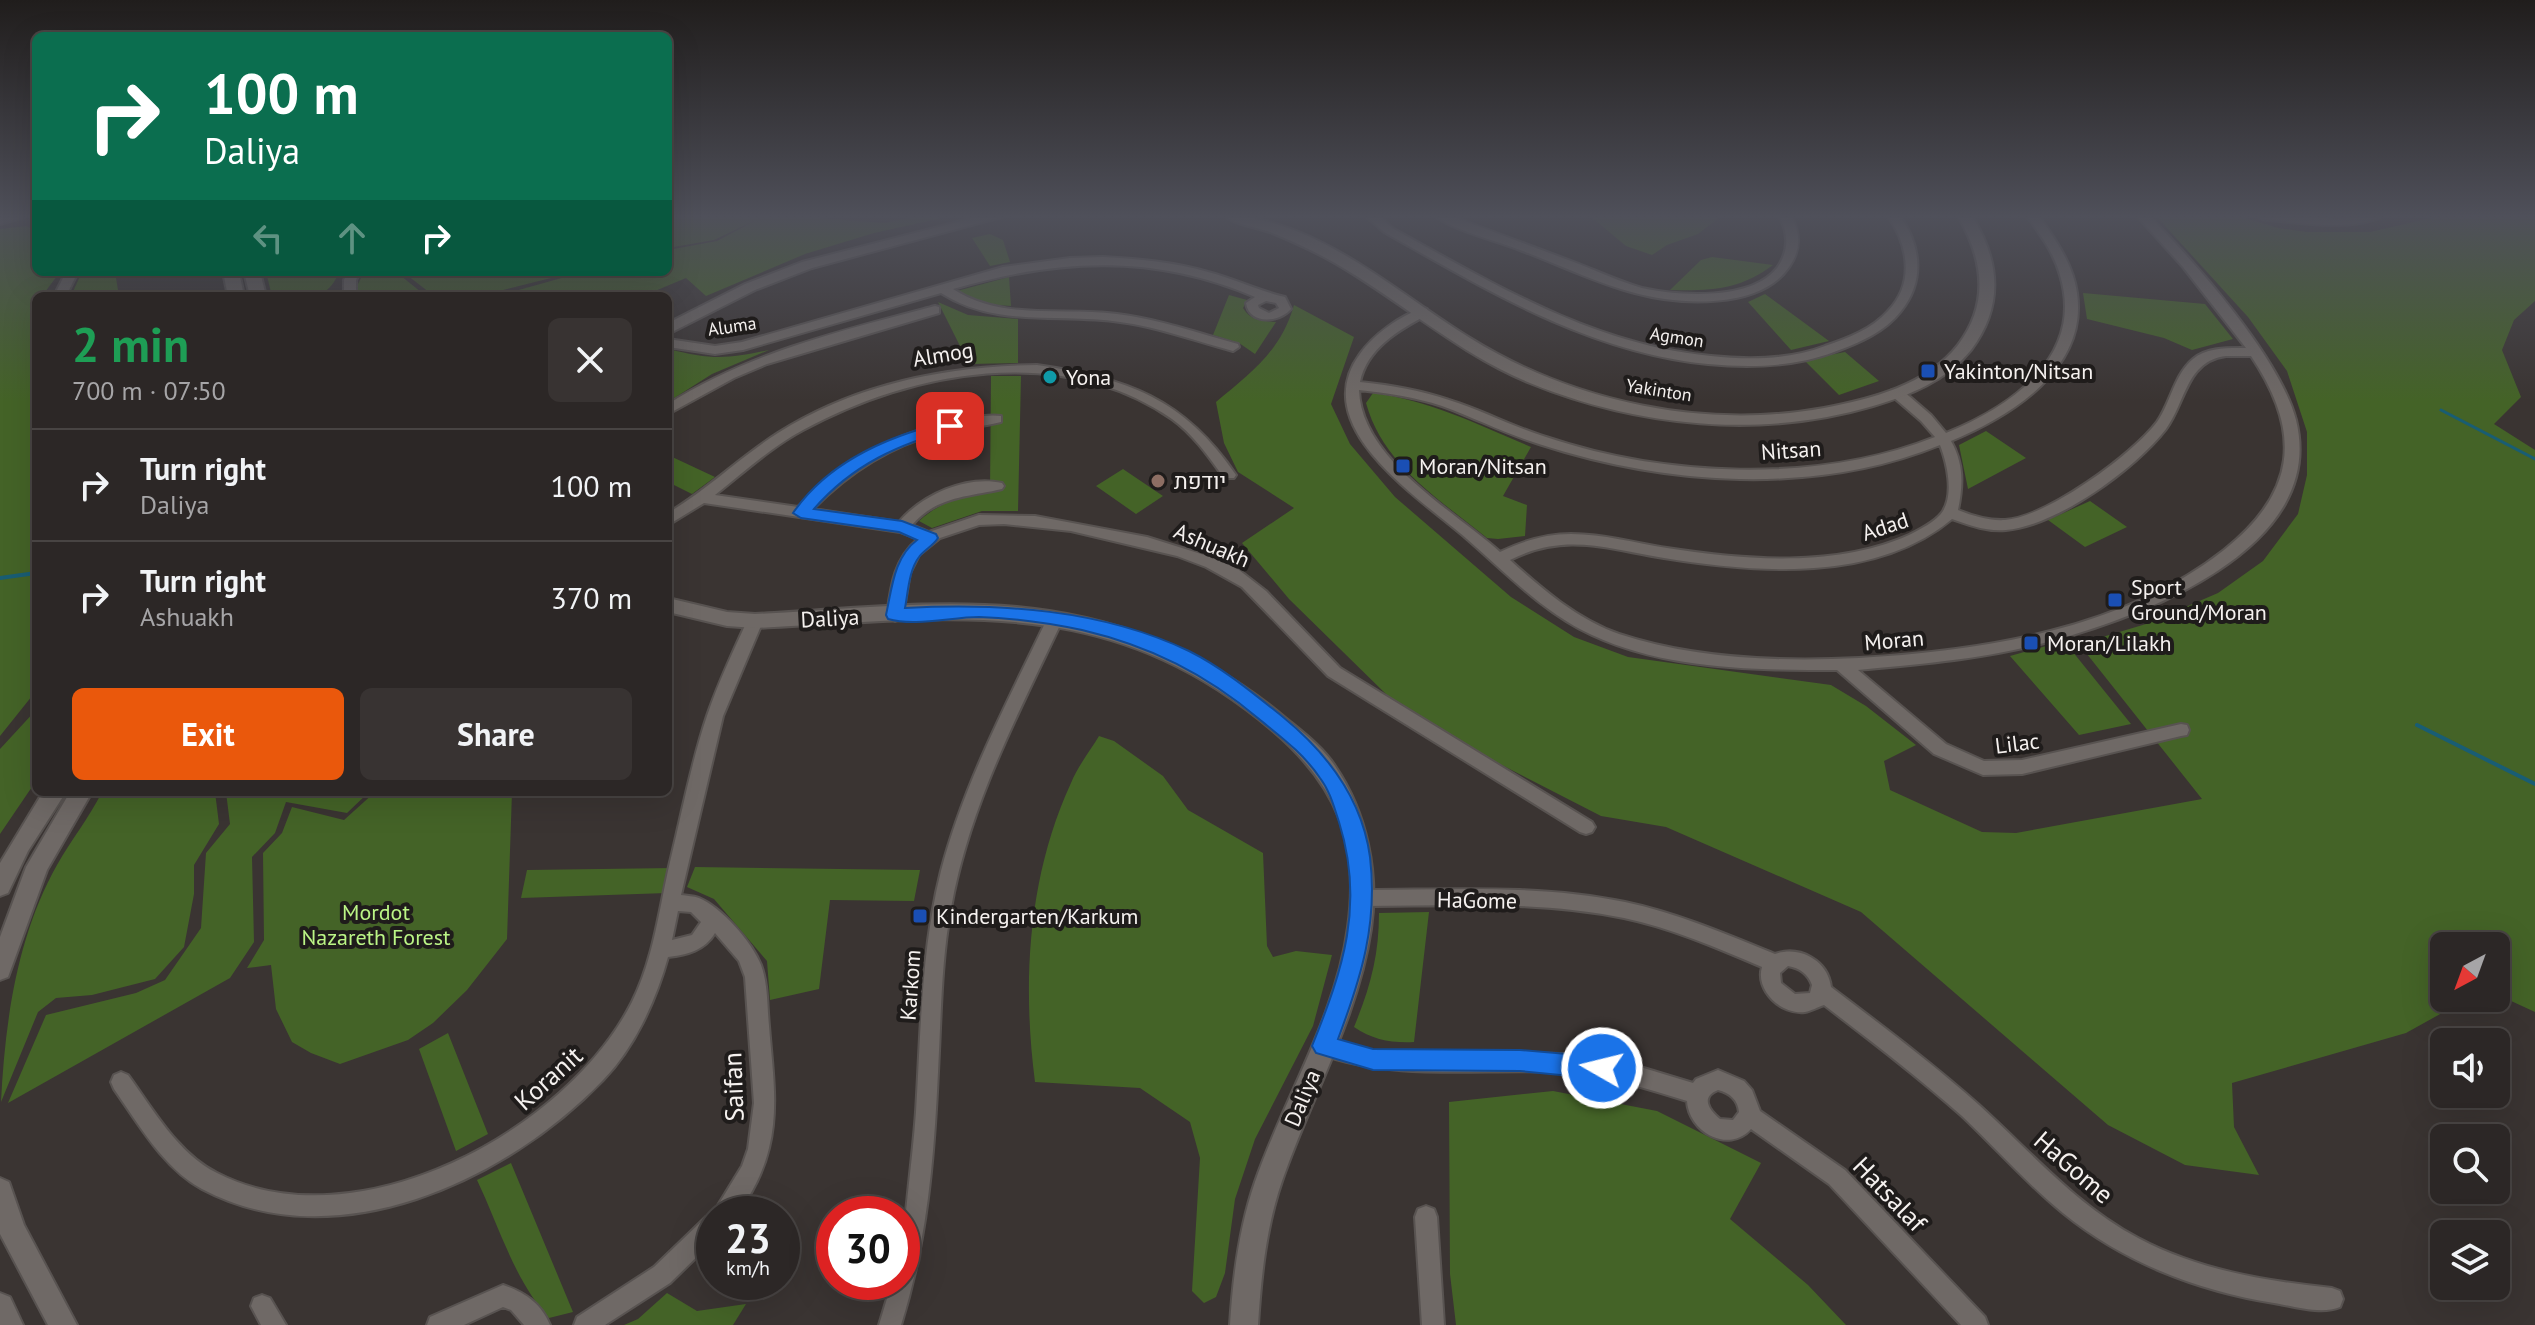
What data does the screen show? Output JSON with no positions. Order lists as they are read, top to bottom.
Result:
{
  "streets": {
    "street": [
      "Aluma",
      "Agmon",
      "Almog",
      "Yakinton",
      "Nitsan",
      "Adad",
      "Ashuakh",
      "Daliya",
      "Moran",
      "Lilac",
      "HaGome",
      "Karkom",
      "Koranit",
      "Saifan",
      "Hatsalaf"
    ]
  },
  "crossings": [
    ["Nitsan", "Moran"],
    ["Adad", "Moran"],
    ["Ashuakh", "Daliya"],
    ["Daliya", "HaGome"],
    ["Daliya", "Karkom"],
    ["Daliya", "Koranit"],
    ["Moran", "Lilac"]
  ],
  "parks": ["Mordot Nazareth Forest"],
  "places": {
    "transit": [
      "Yakinton/Nitsan",
      "Moran/Nitsan",
      "Sport Ground/Moran",
      "Moran/Lilakh",
      "Kindergarten/Karkum"
    ],
    "other": ["Yona", "יודפת"]
  },
  "north": "bottom left",
  "page": {
    "turn": ["100 m", "Daliya"],
    "heading": ["2 min", "700 m · 07:50"],
    "list": [
      {
        "name": "Turn right",
        "note": "Daliya",
        "value": "100 m"
      },
      {
        "name": "Turn right",
        "note": "Ashuakh",
        "value": "370 m"
      }
    ],
    "buttons": ["Exit", "Share"],
    "speed": "23 km/h",
    "limit": "30"
  }
}
